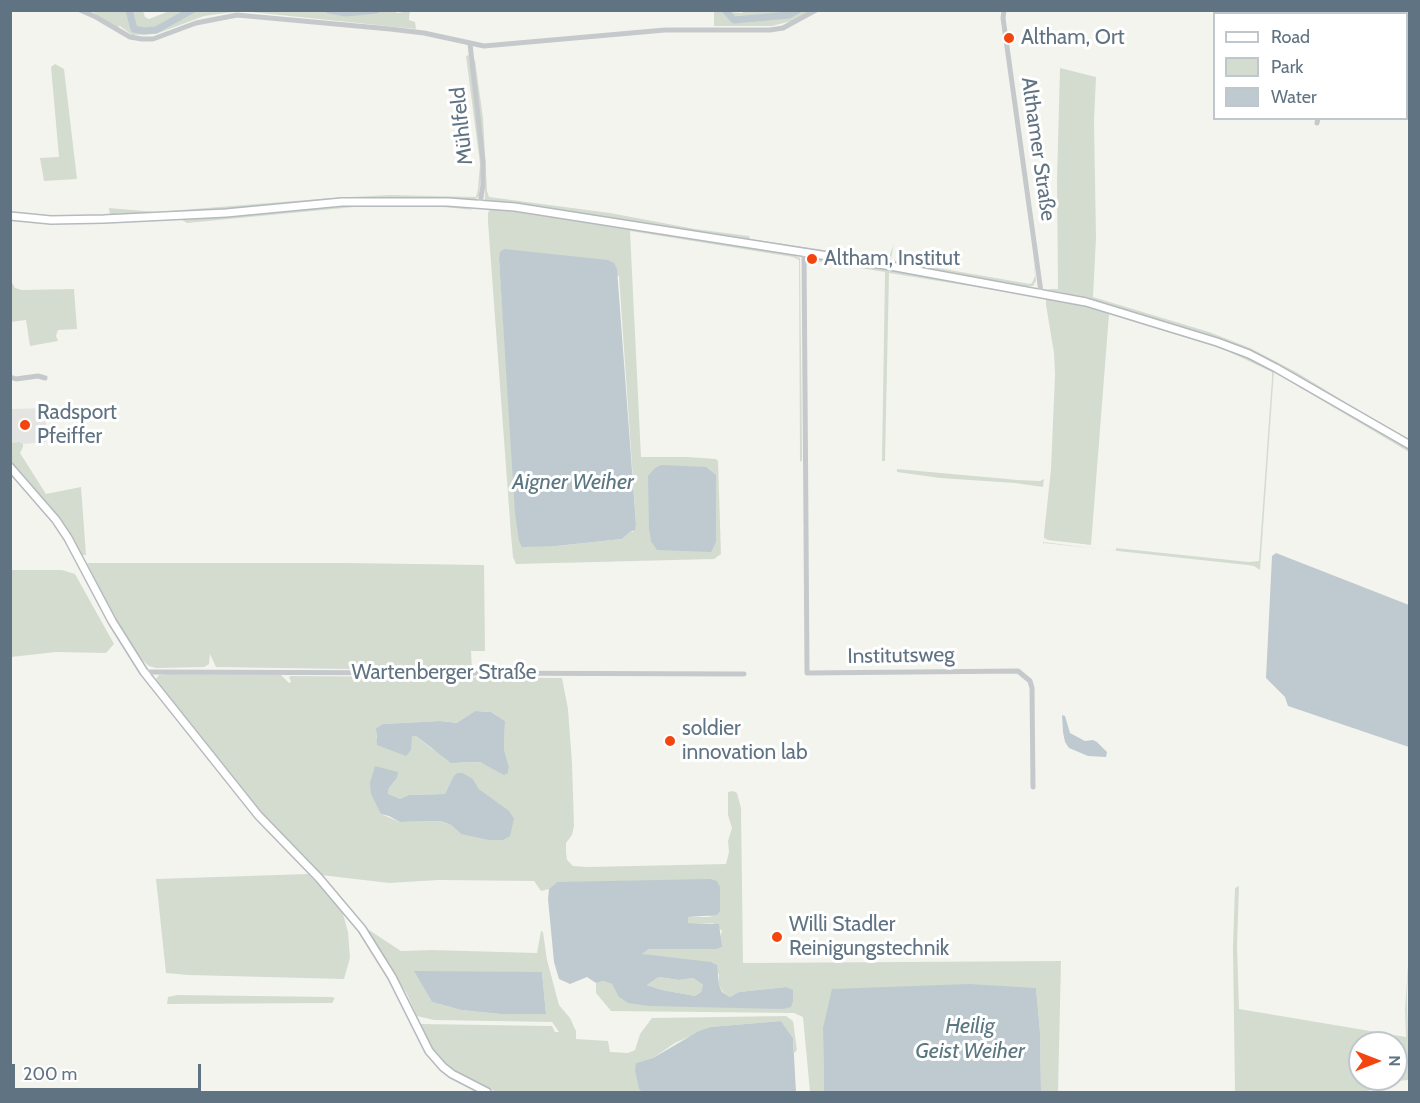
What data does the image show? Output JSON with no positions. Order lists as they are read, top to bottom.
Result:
{
  "streets": {
    "street": [
      "Mühlfeld",
      "Althamer Straße",
      "Institutsweg",
      "Wartenberger Straße"
    ]
  },
  "water": ["Aigner Weiher", "Heilig Geist Weiher"],
  "places": [
    "Altham, Ort",
    "Altham, Institut",
    "Radsport Pfeiffer",
    "soldier innovation lab",
    "Willi Stadler Reinigungstechnik"
  ],
  "legend": ["Road", "Park", "Water"],
  "scale_bar": "200 m",
  "north": "right"
}
